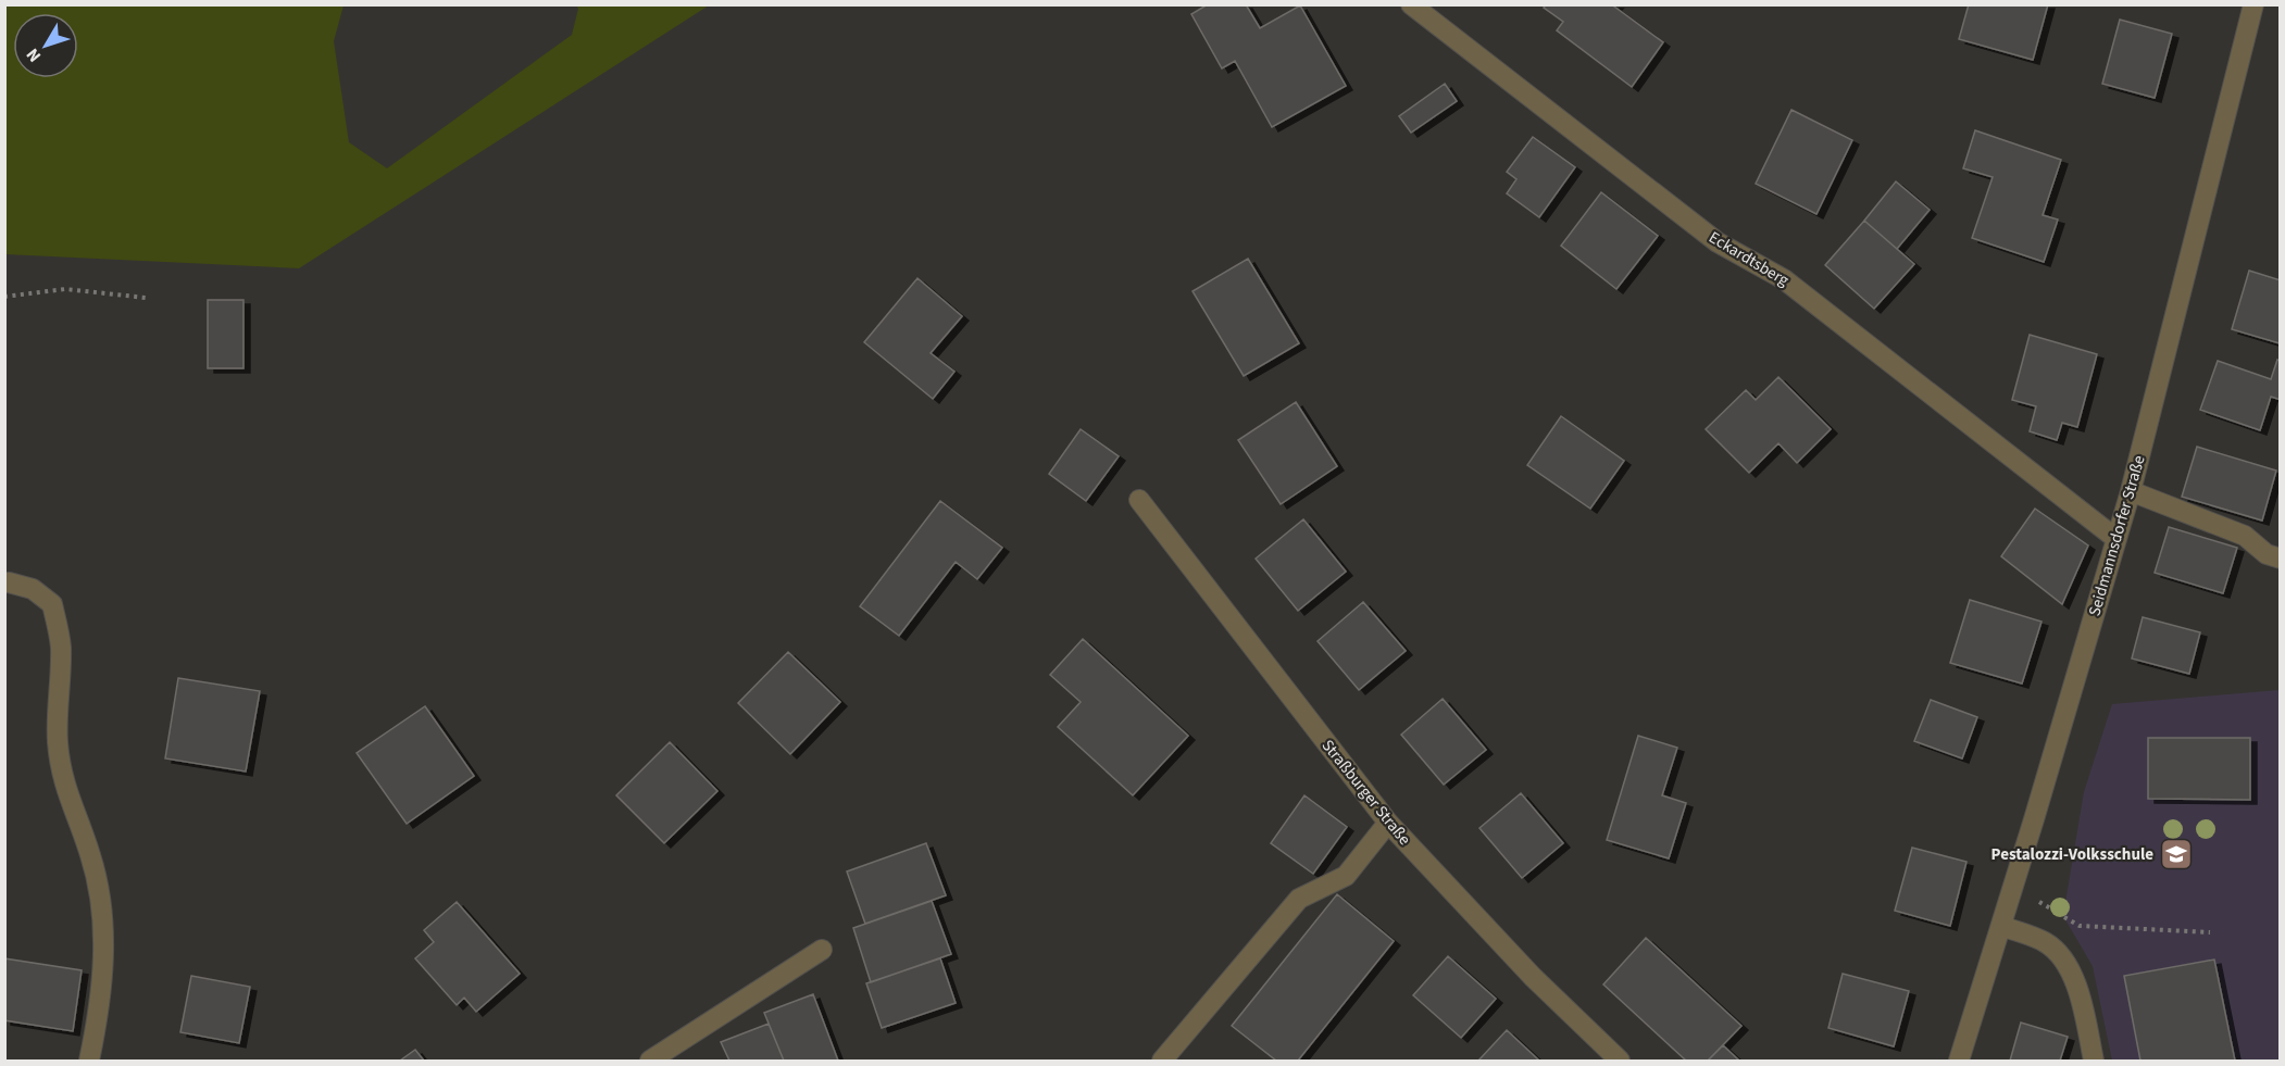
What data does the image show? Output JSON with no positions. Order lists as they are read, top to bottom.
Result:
{
  "streets": {
    "street": ["Eckardtsberg", "Seidmannsdorfer Straße", "Straßburger Straße"]
  },
  "crossings": [
    ["Eckardtsberg", "Seidmannsdorfer Straße"]
  ],
  "places": {
    "school or university": ["Pestalozzi-Volksschule"]
  },
  "north": "bottom left"
}
